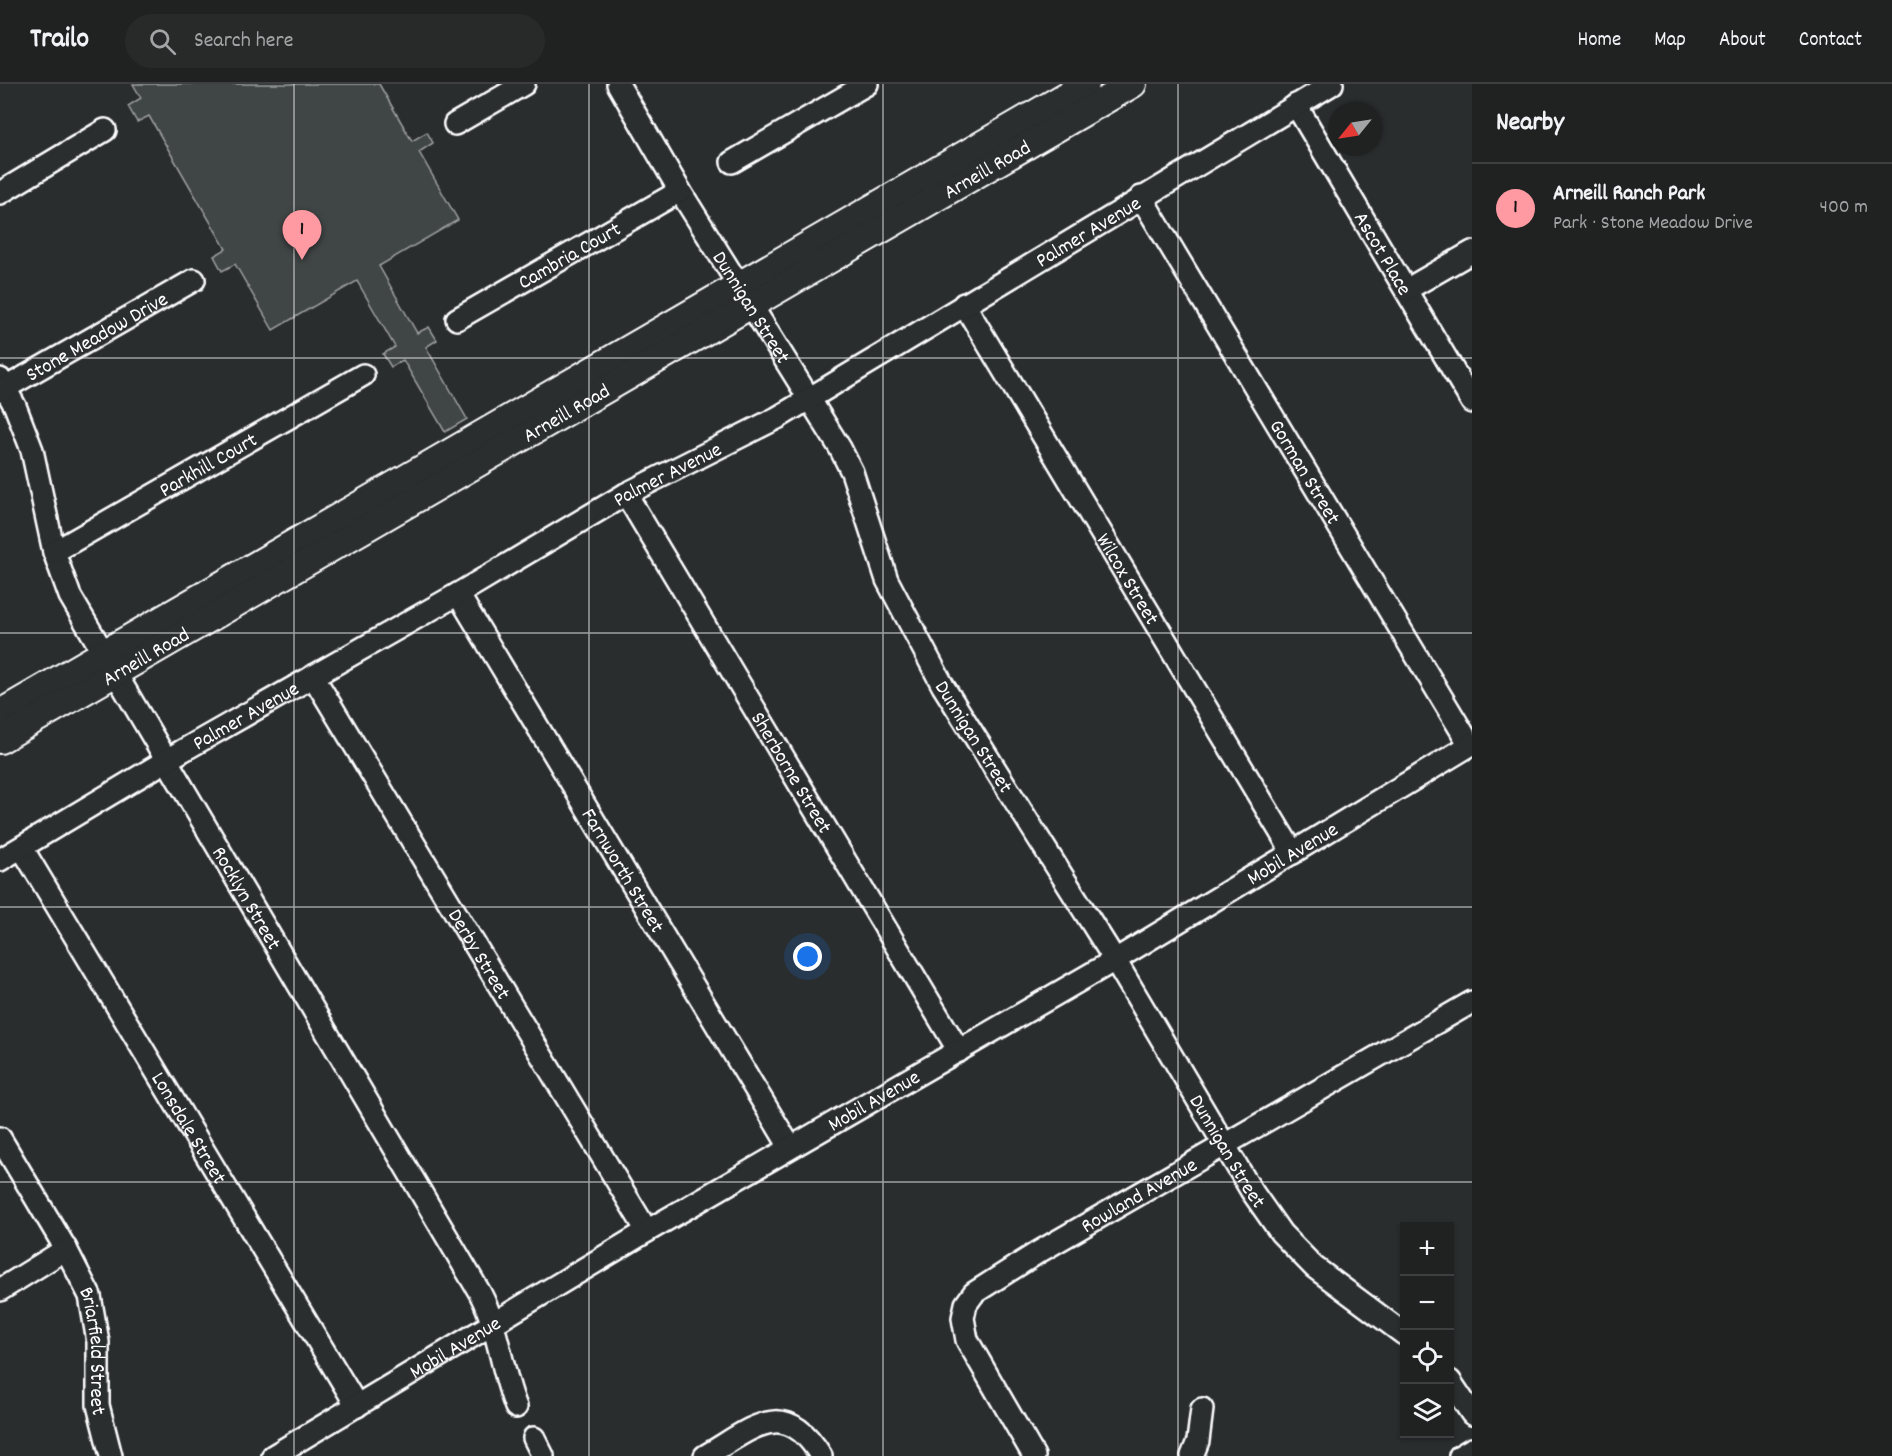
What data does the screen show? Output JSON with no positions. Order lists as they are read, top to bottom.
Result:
{
  "streets": {
    "main road": ["Arneill Road"],
    "street": [
      "Palmer Avenue",
      "Ascot Place",
      "Cambria Court",
      "Dunnigan Street",
      "Stone Meadow Drive",
      "Parkhill Court",
      "Gorman Street",
      "Wilcox Street",
      "Sherborne Street",
      "Mobil Avenue",
      "Farnworth Street",
      "Rocklyn Street",
      "Derby Street",
      "Lonsdale Street",
      "Rowland Avenue",
      "Briarfield Street"
    ]
  },
  "crossings": [
    ["Arneill Road", "Dunnigan Street"],
    ["Arneill Road", "Rocklyn Street"],
    ["Palmer Avenue", "Ascot Place"],
    ["Palmer Avenue", "Dunnigan Street"],
    ["Palmer Avenue", "Gorman Street"],
    ["Palmer Avenue", "Wilcox Street"],
    ["Palmer Avenue", "Sherborne Street"],
    ["Palmer Avenue", "Farnworth Street"],
    ["Palmer Avenue", "Rocklyn Street"],
    ["Palmer Avenue", "Derby Street"],
    ["Palmer Avenue", "Lonsdale Street"],
    ["Cambria Court", "Dunnigan Street"],
    ["Dunnigan Street", "Mobil Avenue"],
    ["Dunnigan Street", "Rowland Avenue"],
    ["Stone Meadow Drive", "Rocklyn Street"],
    ["Parkhill Court", "Rocklyn Street"],
    ["Gorman Street", "Mobil Avenue"],
    ["Wilcox Street", "Mobil Avenue"],
    ["Sherborne Street", "Mobil Avenue"],
    ["Mobil Avenue", "Farnworth Street"],
    ["Mobil Avenue", "Rocklyn Street"],
    ["Mobil Avenue", "Derby Street"],
    ["Mobil Avenue", "Lonsdale Street"]
  ],
  "north": "bottom left",
  "page": {
    "header": "Trailo",
    "search": "Search here",
    "nav": [
      "Home",
      "Map",
      "About",
      "Contact"
    ],
    "heading": "Nearby",
    "list": [
      {
        "mark": "1",
        "name": "Arneill Ranch Park",
        "note": "Park · Stone Meadow Drive",
        "value": "400 m"
      }
    ],
    "pins": "1",
    "map_buttons": ["+", "−"]
  }
}
